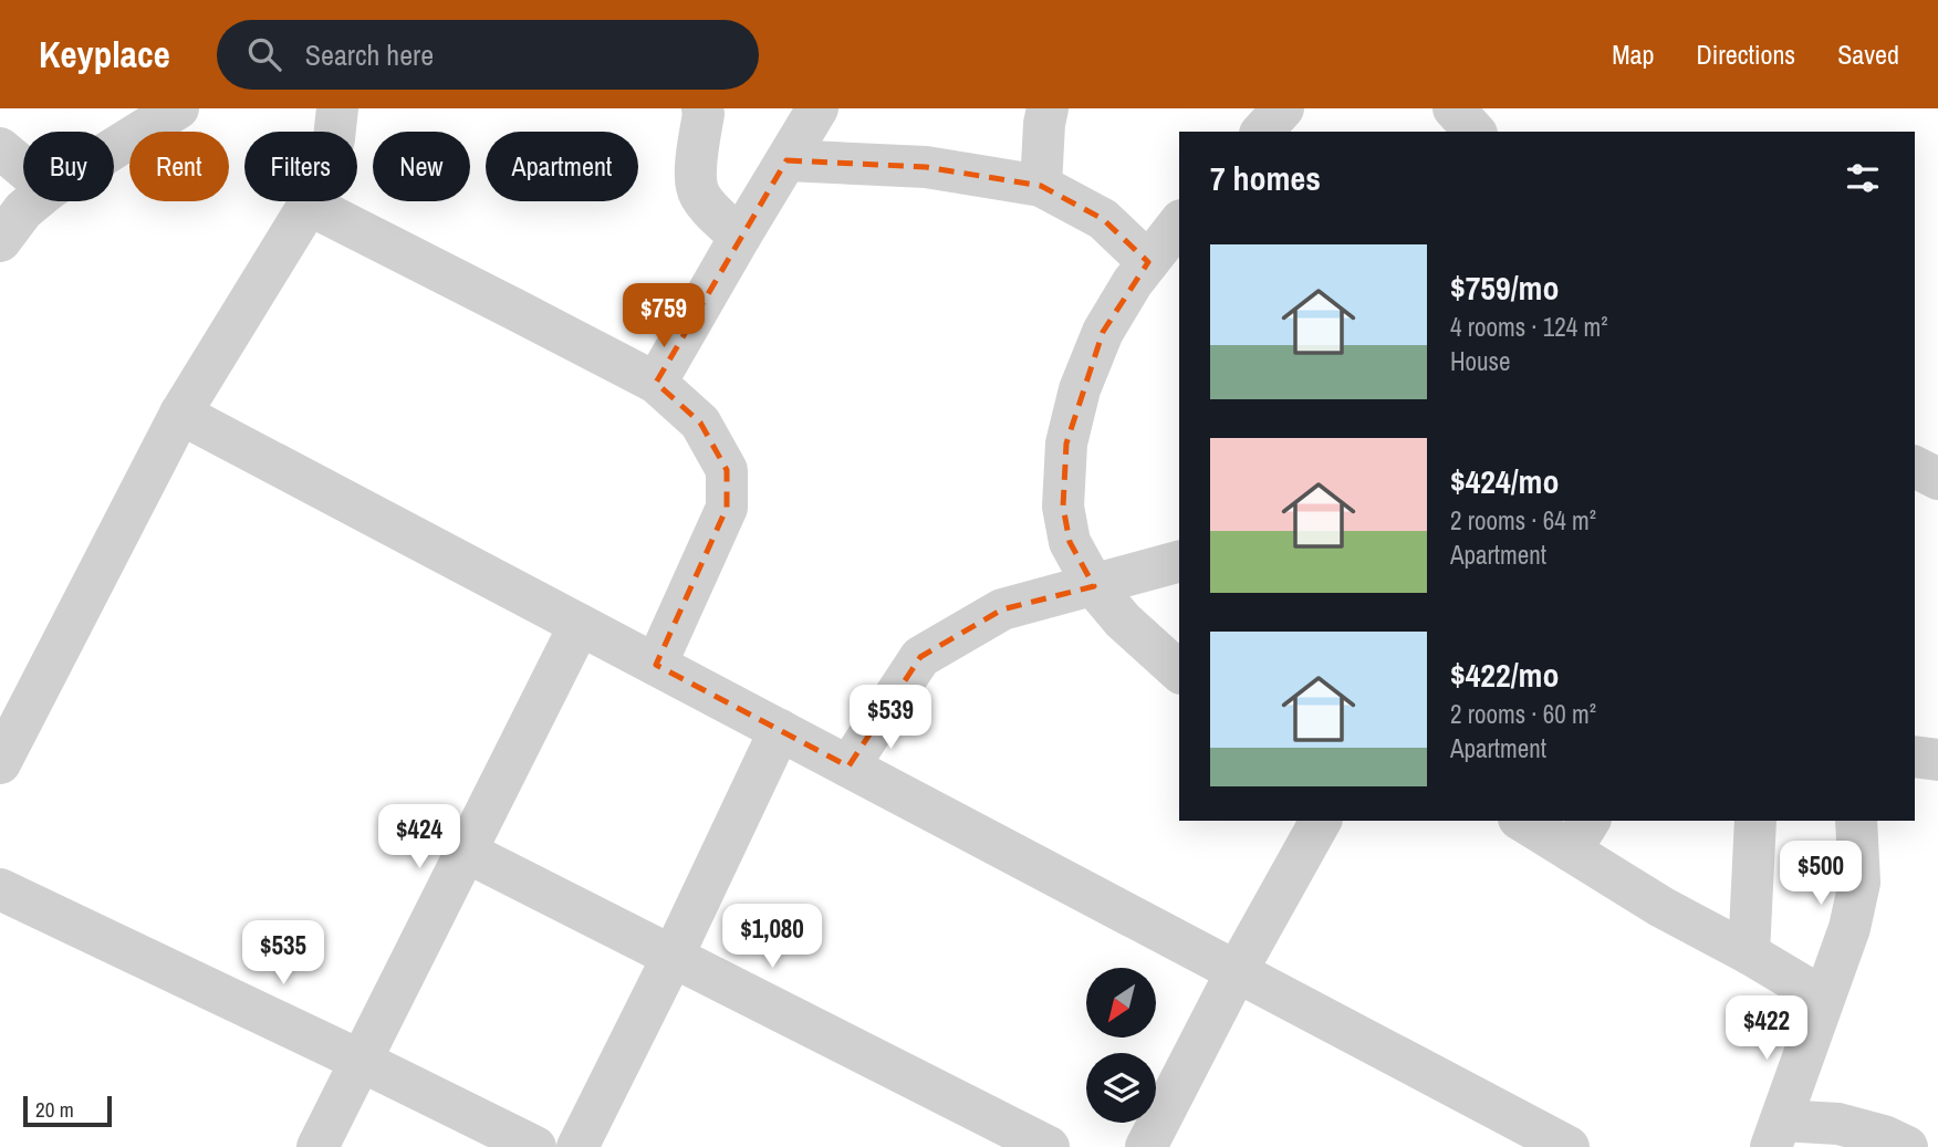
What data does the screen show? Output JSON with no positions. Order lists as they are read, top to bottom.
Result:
{
  "scale_bar": "20 m",
  "north": "bottom left",
  "page": {
    "header": "Keyplace",
    "search": "Search here",
    "nav": ["Map", "Directions", "Saved"],
    "chip": [
      "Buy",
      "Rent",
      "Filters",
      "New",
      "Apartment"
    ],
    "heading": "7 homes",
    "list": [
      {
        "name": "$759/mo",
        "note": "4 rooms · 124 m² · House"
      },
      {
        "name": "$424/mo",
        "note": "2 rooms · 64 m² · Apartment"
      },
      {
        "name": "$422/mo",
        "note": "2 rooms · 60 m² · Apartment"
      }
    ],
    "price": [
      "$759",
      "$539",
      "$424",
      "$500",
      "$1,080",
      "$535",
      "$422"
    ],
    "scale": "20 m"
  }
}
